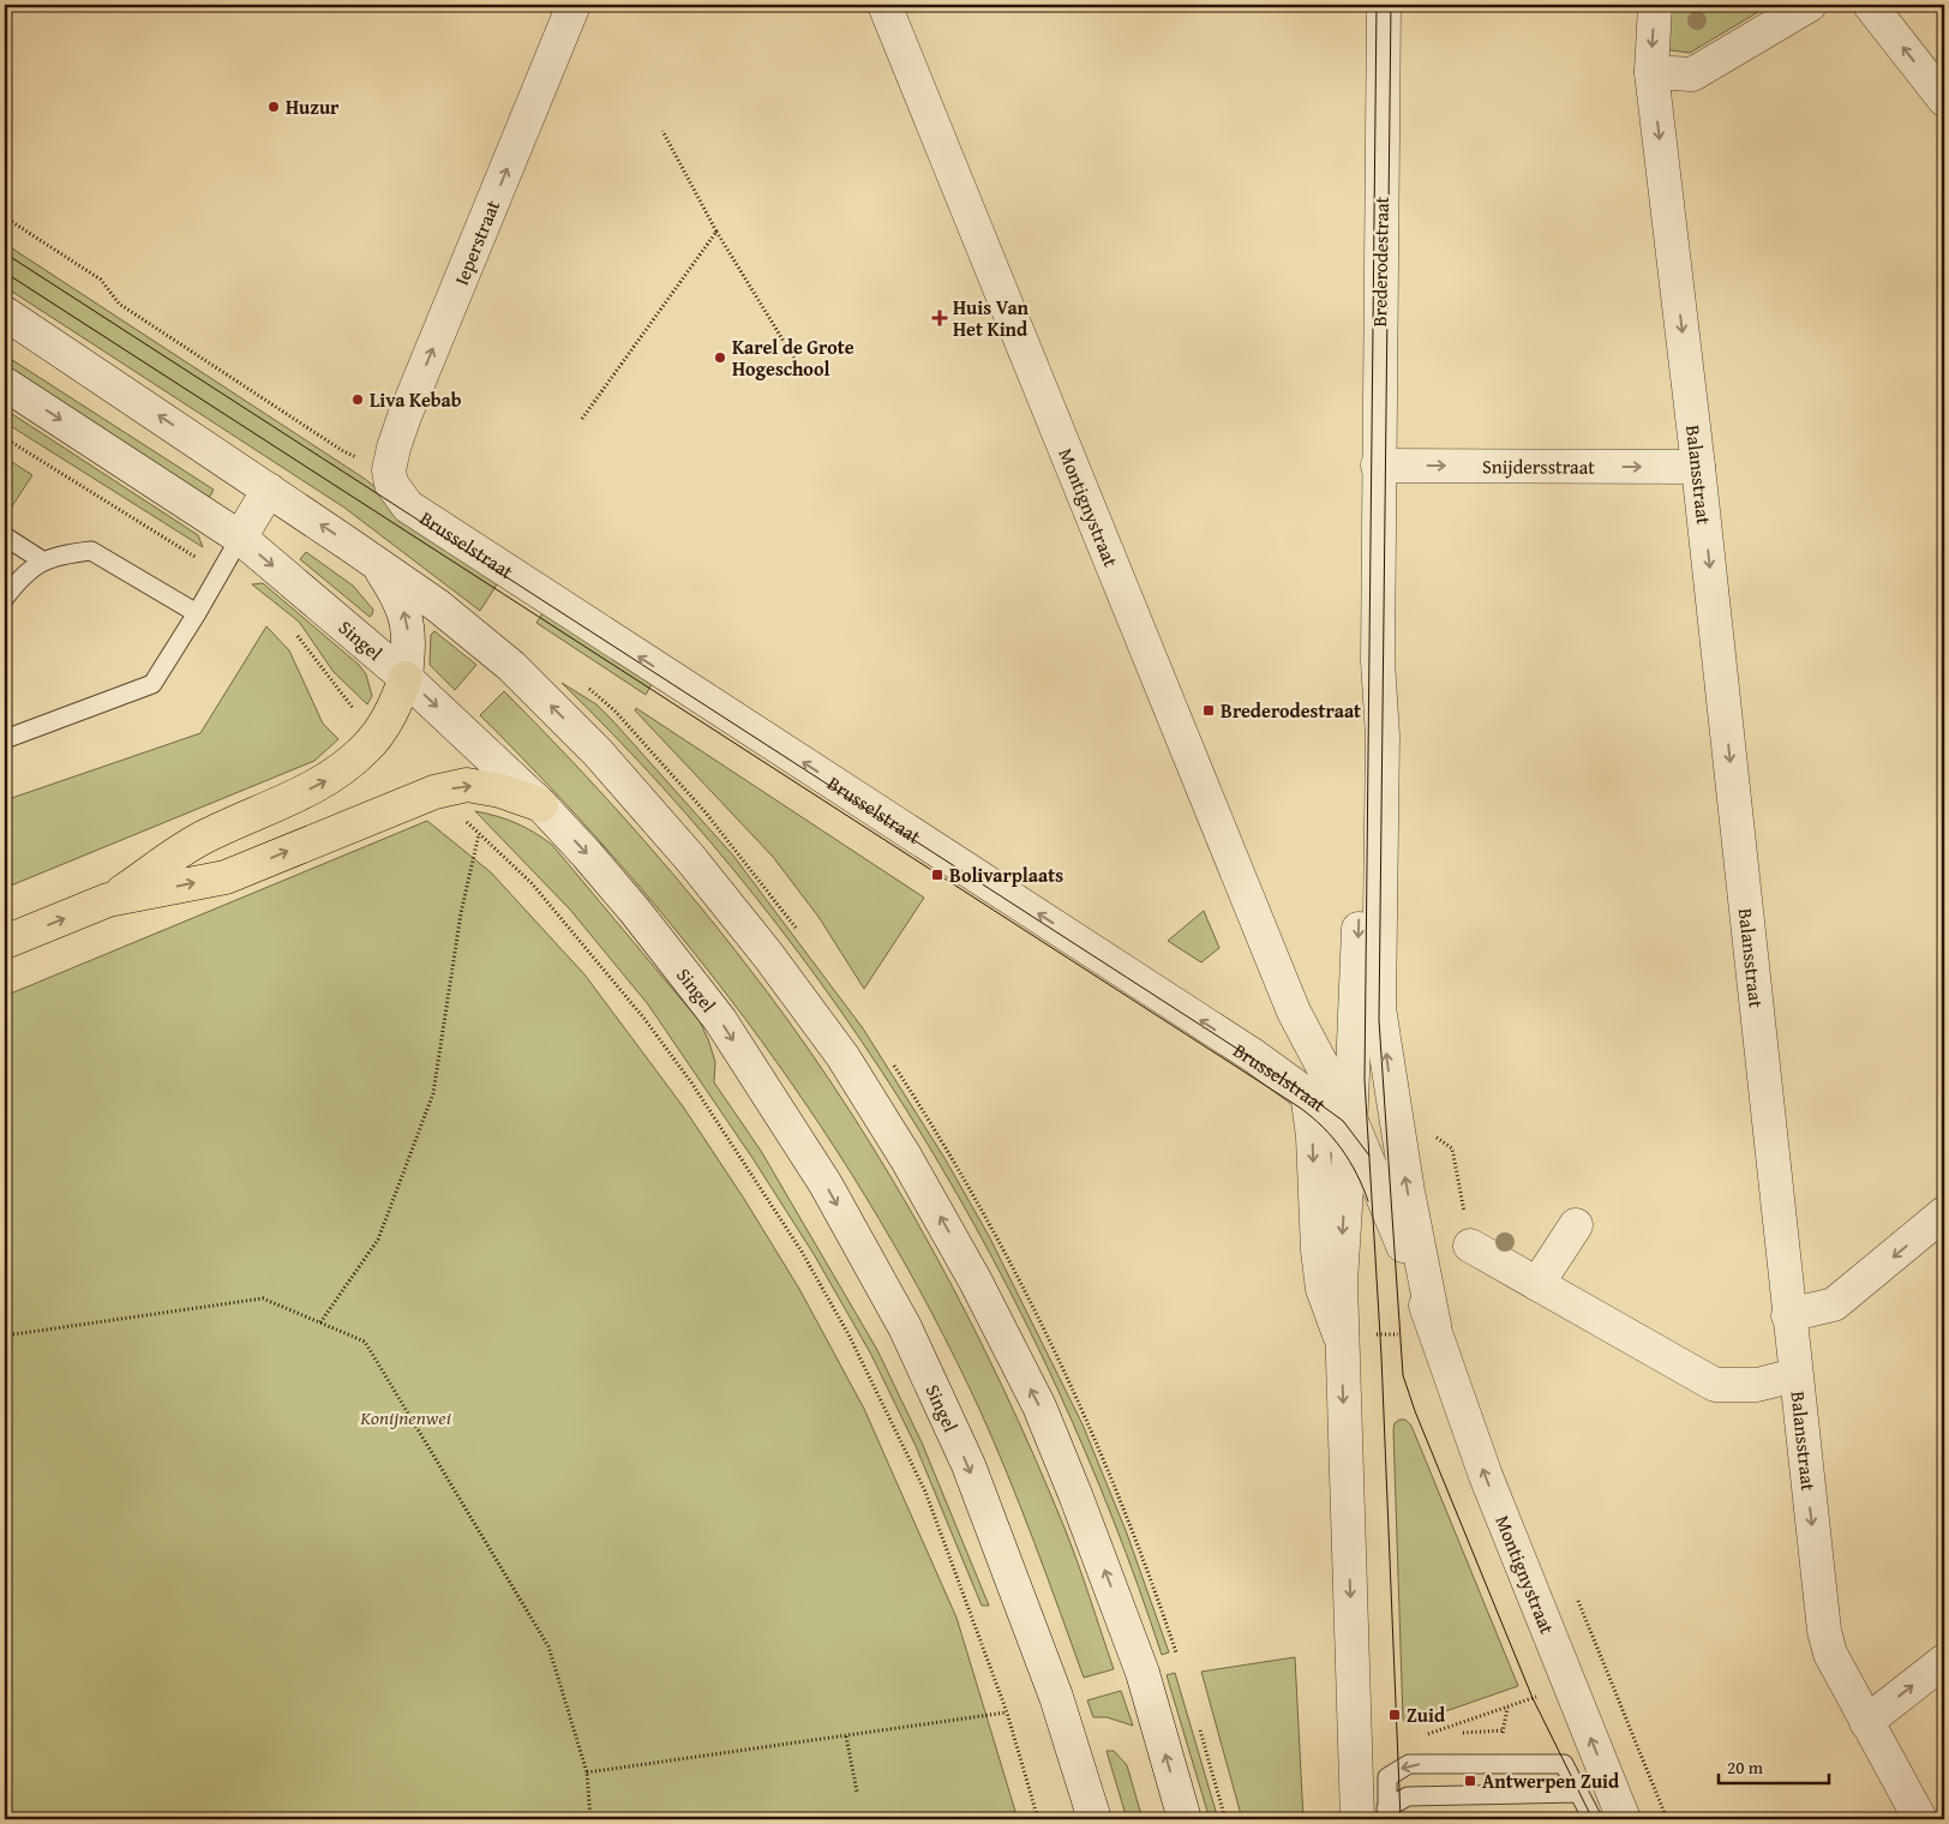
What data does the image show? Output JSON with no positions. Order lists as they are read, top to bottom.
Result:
{
  "streets": {
    "street": [
      "Ieperstraat",
      "Brederodestraat",
      "Snijdersstraat",
      "Balansstraat",
      "Montignystraat",
      "Brusselstraat",
      "Singel"
    ]
  },
  "crossings": [
    ["Ieperstraat", "Brusselstraat"],
    ["Brederodestraat", "Snijdersstraat"],
    ["Brederodestraat", "Montignystraat"],
    ["Brederodestraat", "Brusselstraat"],
    ["Snijdersstraat", "Balansstraat"],
    ["Montignystraat", "Brusselstraat"]
  ],
  "one_way": ["Ieperstraat", "Snijdersstraat", "Balansstraat"],
  "parks": ["Konijnenwei"],
  "places": {
    "other": ["Huzur", "Karel de Grote Hogeschool", "Liva Kebab"],
    "health": ["Huis Van Het Kind"],
    "transit": [
      "Brederodestraat",
      "Bolivarplaats",
      "Zuid",
      "Antwerpen Zuid"
    ]
  },
  "scale_bar": "20 m"
}
